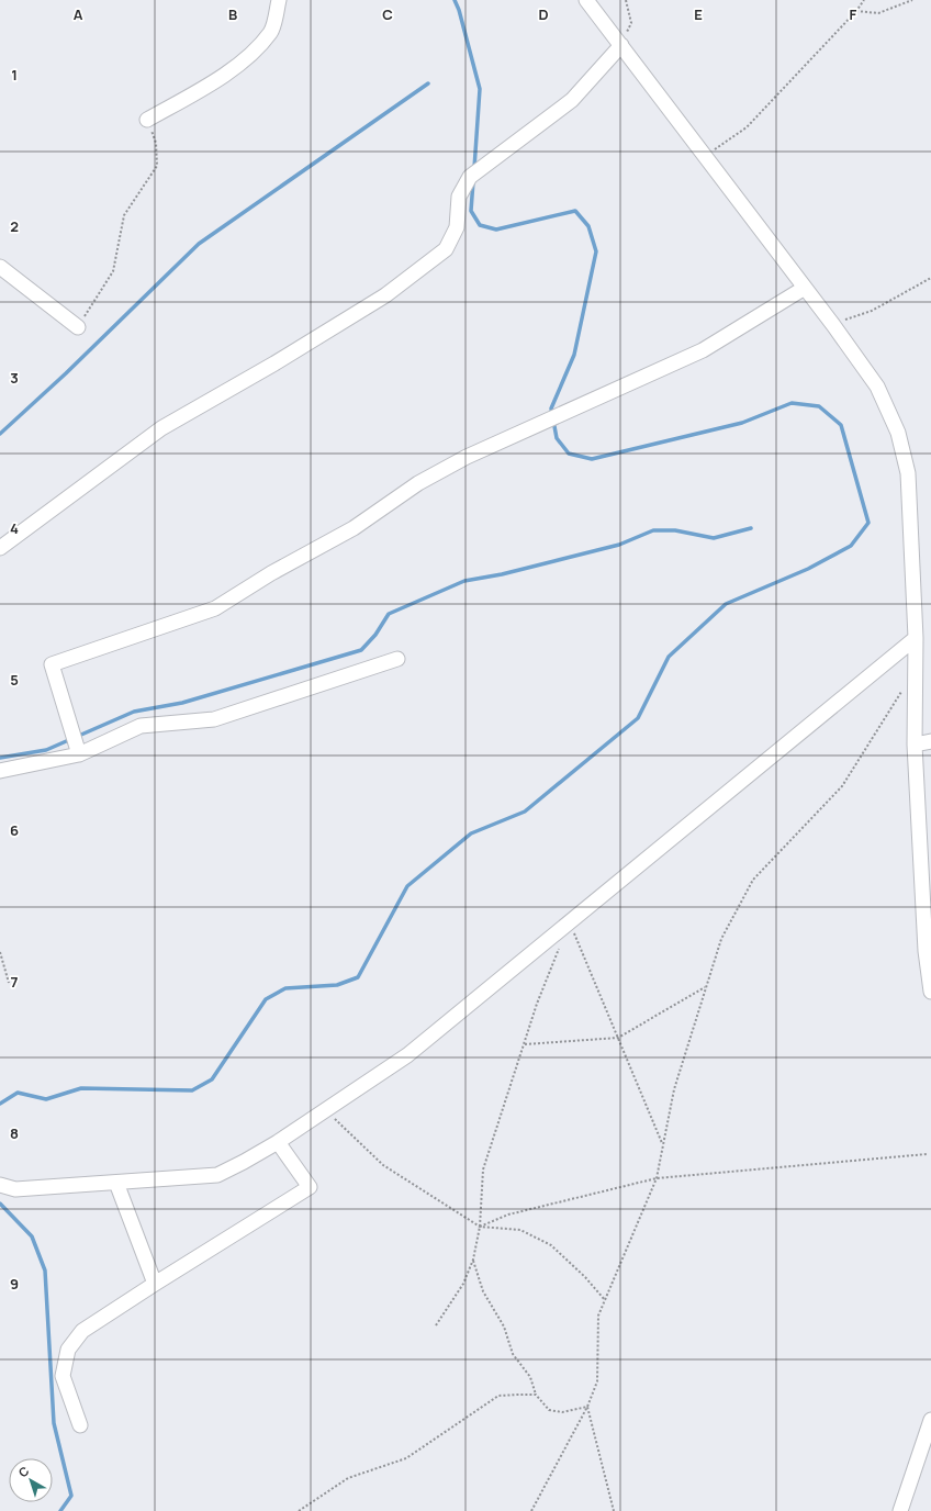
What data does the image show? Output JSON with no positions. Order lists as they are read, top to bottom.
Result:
{
  "north": "top left",
  "grid": {
    "columns": [
      "A",
      "B",
      "C",
      "D",
      "E",
      "F"
    ],
    "rows": [
      "1",
      "2",
      "3",
      "4",
      "5",
      "6",
      "7",
      "8",
      "9"
    ]
  }
}
